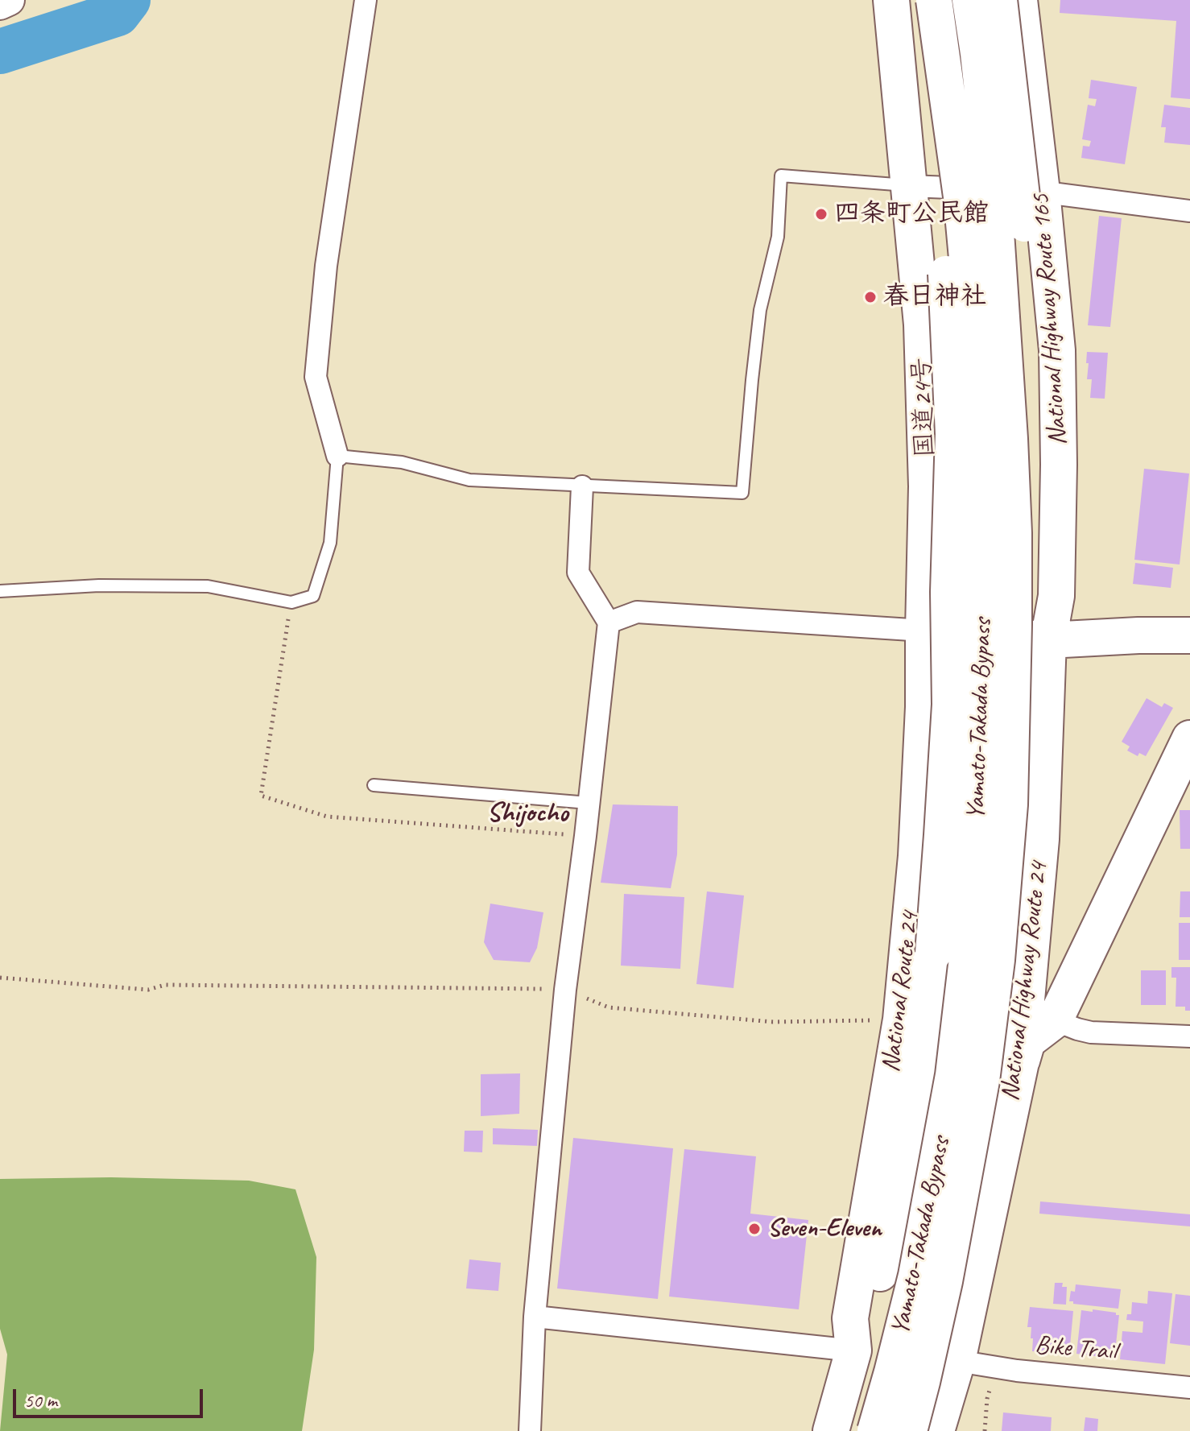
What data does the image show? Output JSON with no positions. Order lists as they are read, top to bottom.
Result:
{
  "streets": {
    "highway": [
      "National Highway Route 165",
      "国道24号",
      "Yamato-Takada Bypass",
      "National Highway Route 24",
      "National Route 24"
    ],
    "street": ["Bike Trail"]
  },
  "crossings": [
    ["National Highway Route 165", "National Highway Route 24"],
    ["国道24号", "National Route 24"],
    ["National Highway Route 24", "Bike Trail"]
  ],
  "districts": ["Shijocho"],
  "places": ["四条町公民館", "春日神社", "Seven-Eleven"],
  "scale_bar": "50 m"
}
